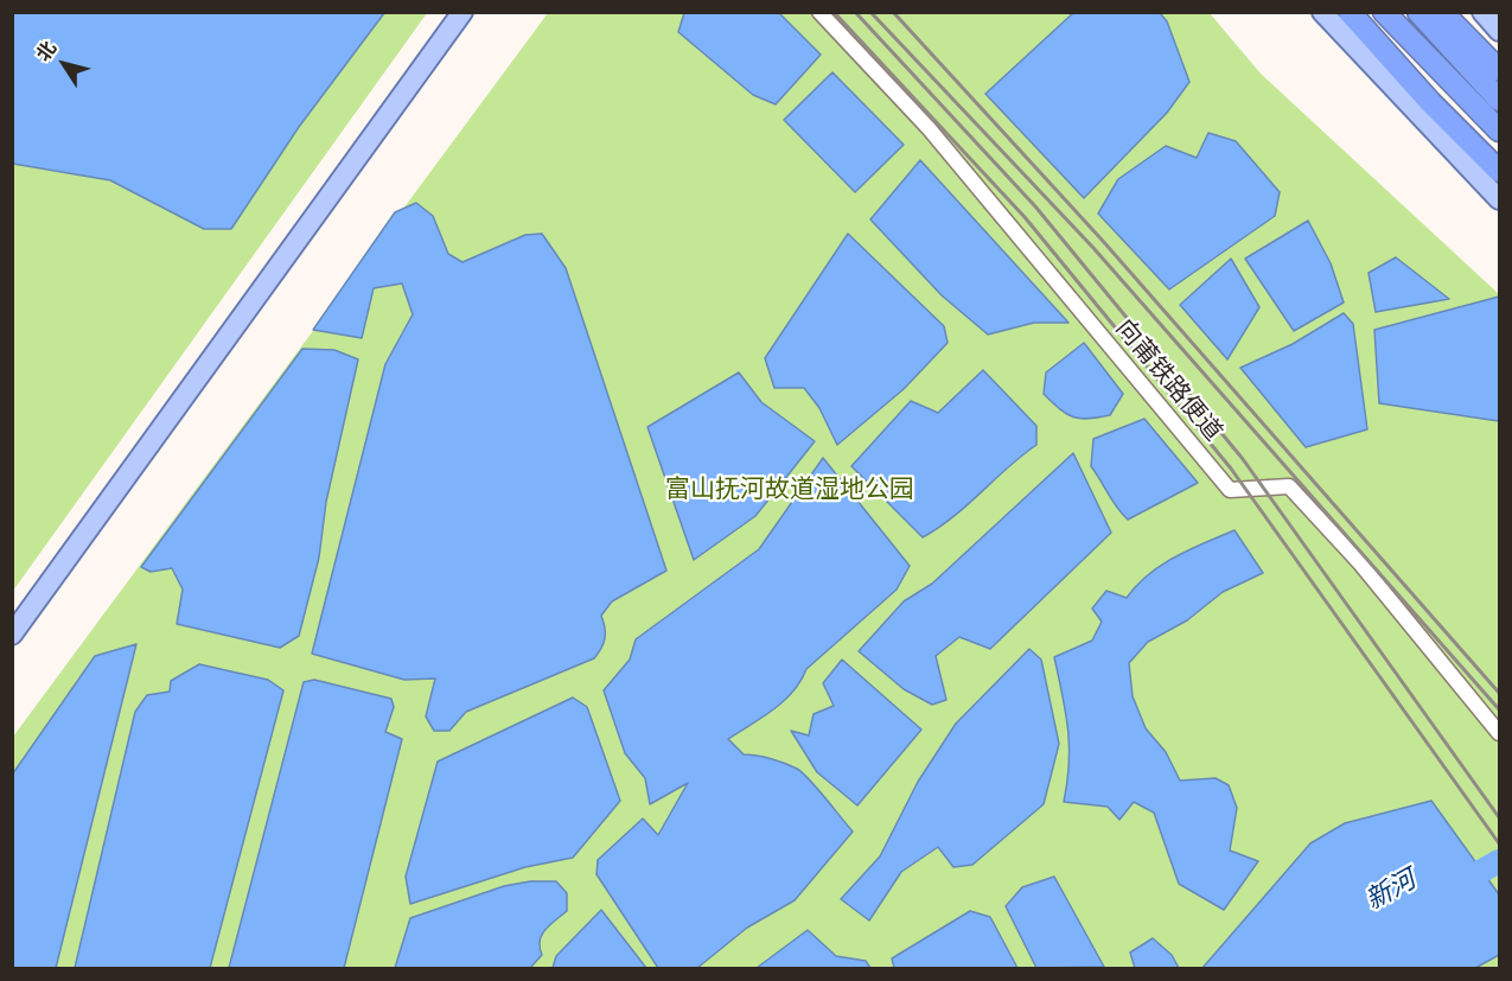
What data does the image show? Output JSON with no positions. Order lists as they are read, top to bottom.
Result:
{
  "streets": {
    "lane": ["向莆铁路便道"]
  },
  "water": ["新河"],
  "parks": ["富山抚河故道湿地公园"],
  "north": "top left"
}
